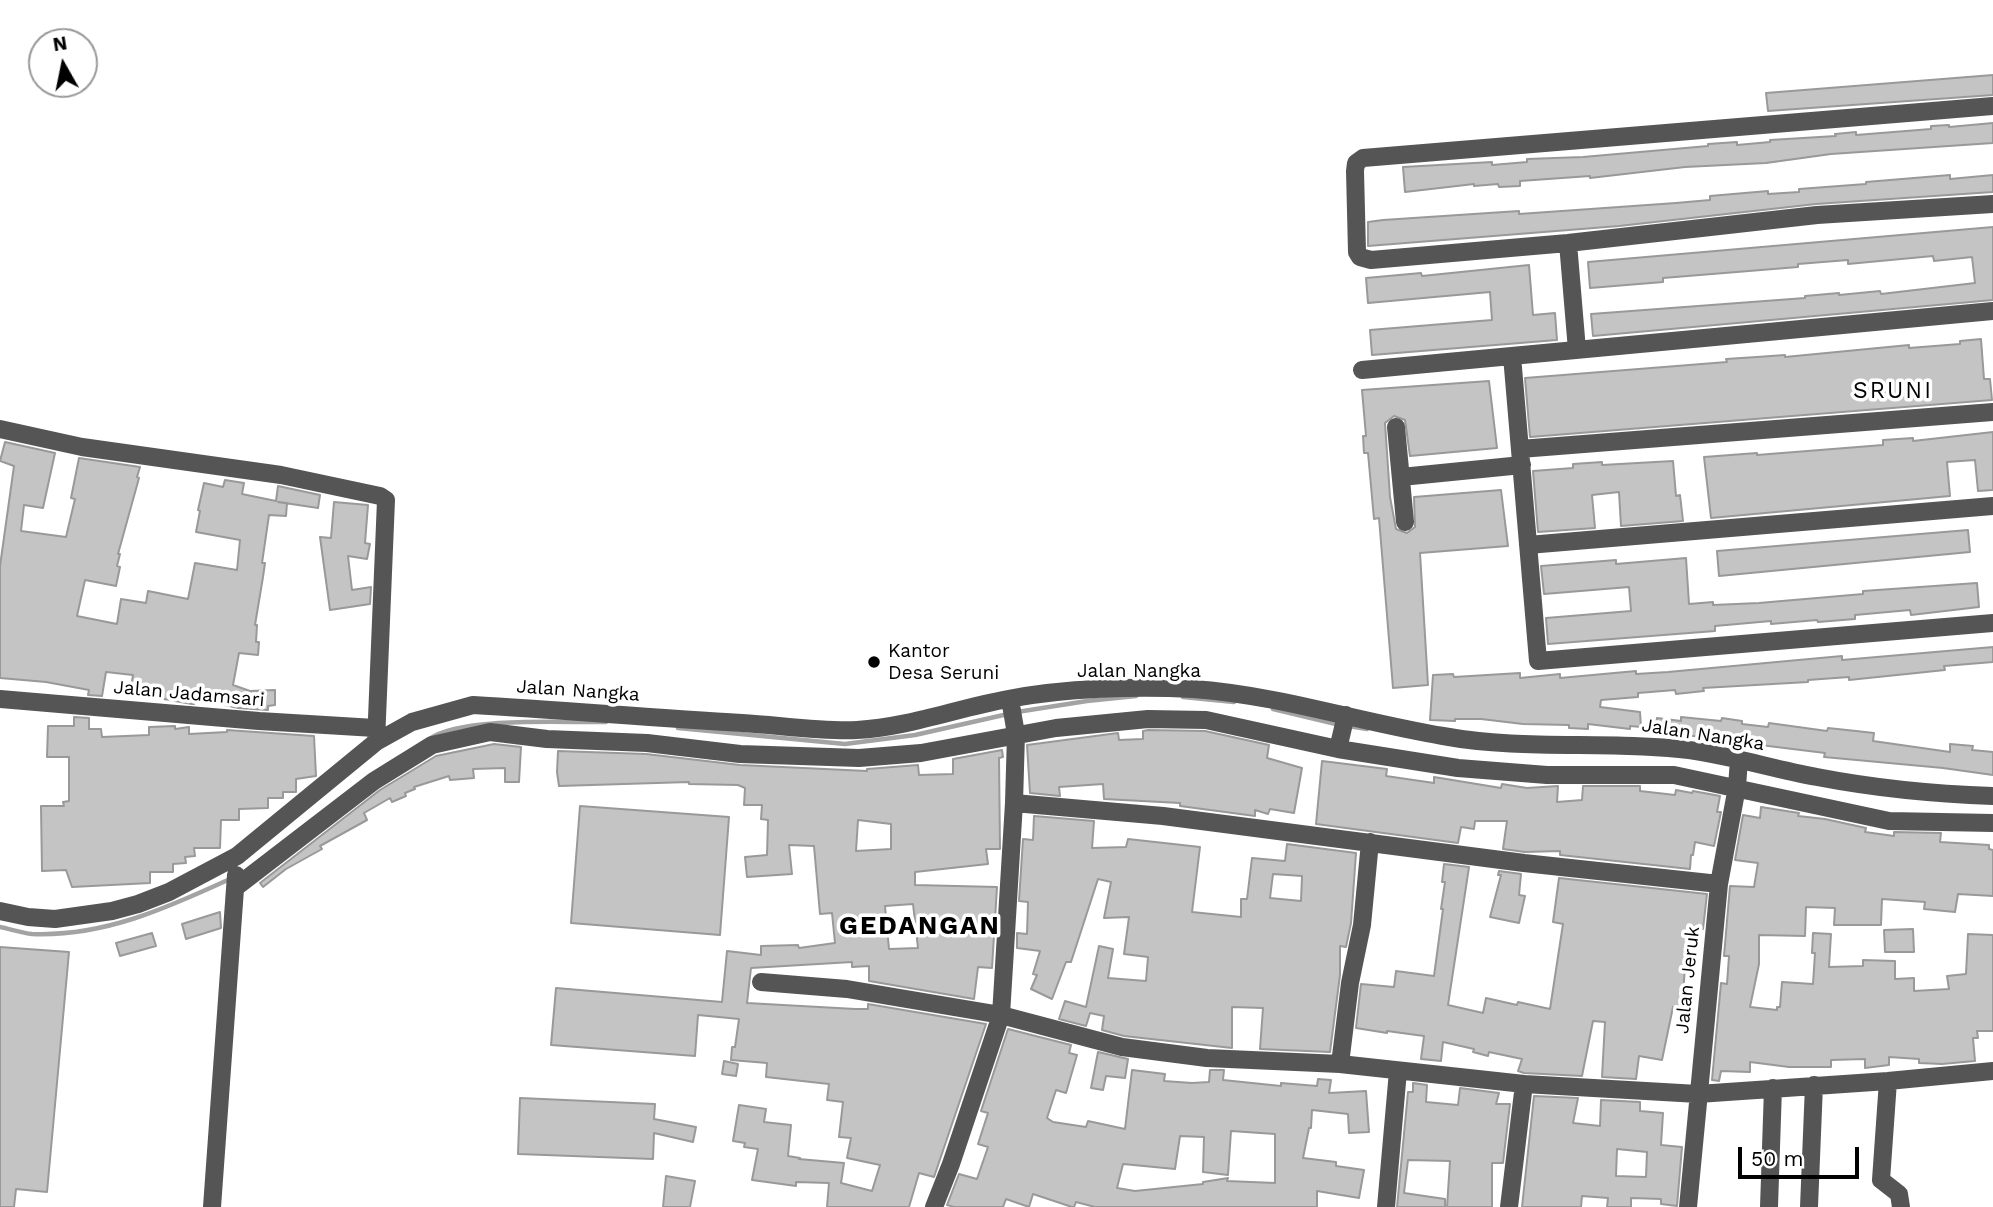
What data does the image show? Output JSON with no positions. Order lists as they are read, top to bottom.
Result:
{
  "streets": {
    "street": ["Jalan Nangka", "Jalan Jadamsari", "Jalan Jeruk"]
  },
  "crossings": [
    ["Jalan Nangka", "Jalan Jadamsari"],
    ["Jalan Nangka", "Jalan Jeruk"]
  ],
  "districts": ["SRUNI", "GEDANGAN"],
  "places": ["Kantor Desa Seruni"],
  "scale_bar": "50 m",
  "north": "top"
}
